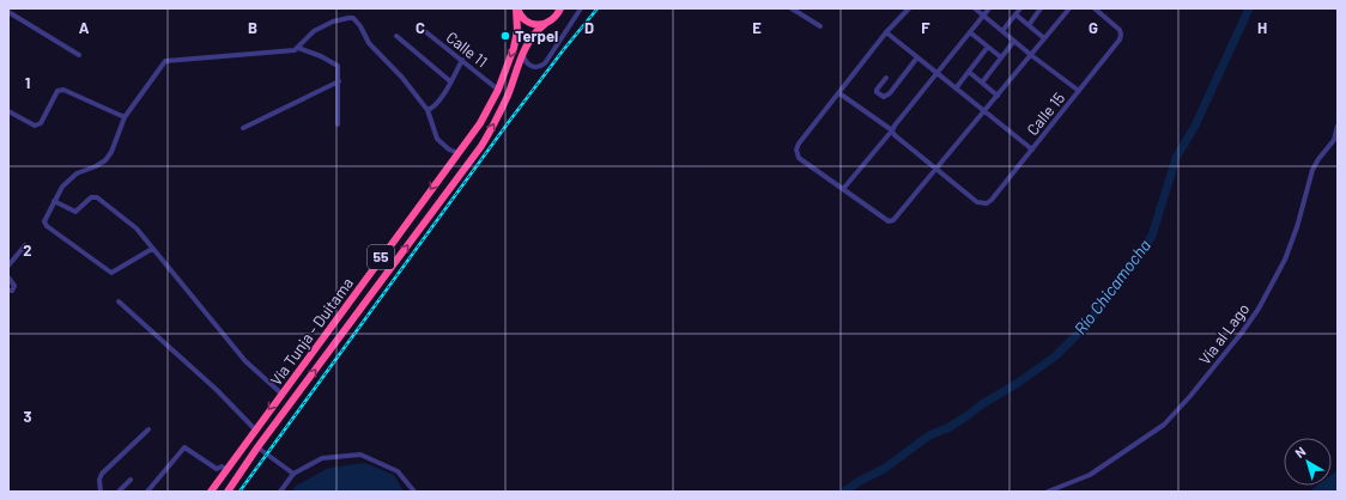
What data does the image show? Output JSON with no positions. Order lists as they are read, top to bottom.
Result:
{
  "streets": {
    "highway": ["55", "Vía Tunja - Duitama"],
    "street": ["Calle 11", "Calle 15", "Vía al Lago"]
  },
  "crossings": [
    ["Calle 11", "Vía Tunja - Duitama"],
    ["55", "Vía Tunja - Duitama"]
  ],
  "water": ["Río Chicamocha"],
  "places": ["Terpel"],
  "north": "top left",
  "grid": {
    "columns": [
      "A",
      "B",
      "C",
      "D",
      "E",
      "F",
      "G",
      "H"
    ],
    "rows": ["1", "2", "3"]
  }
}
